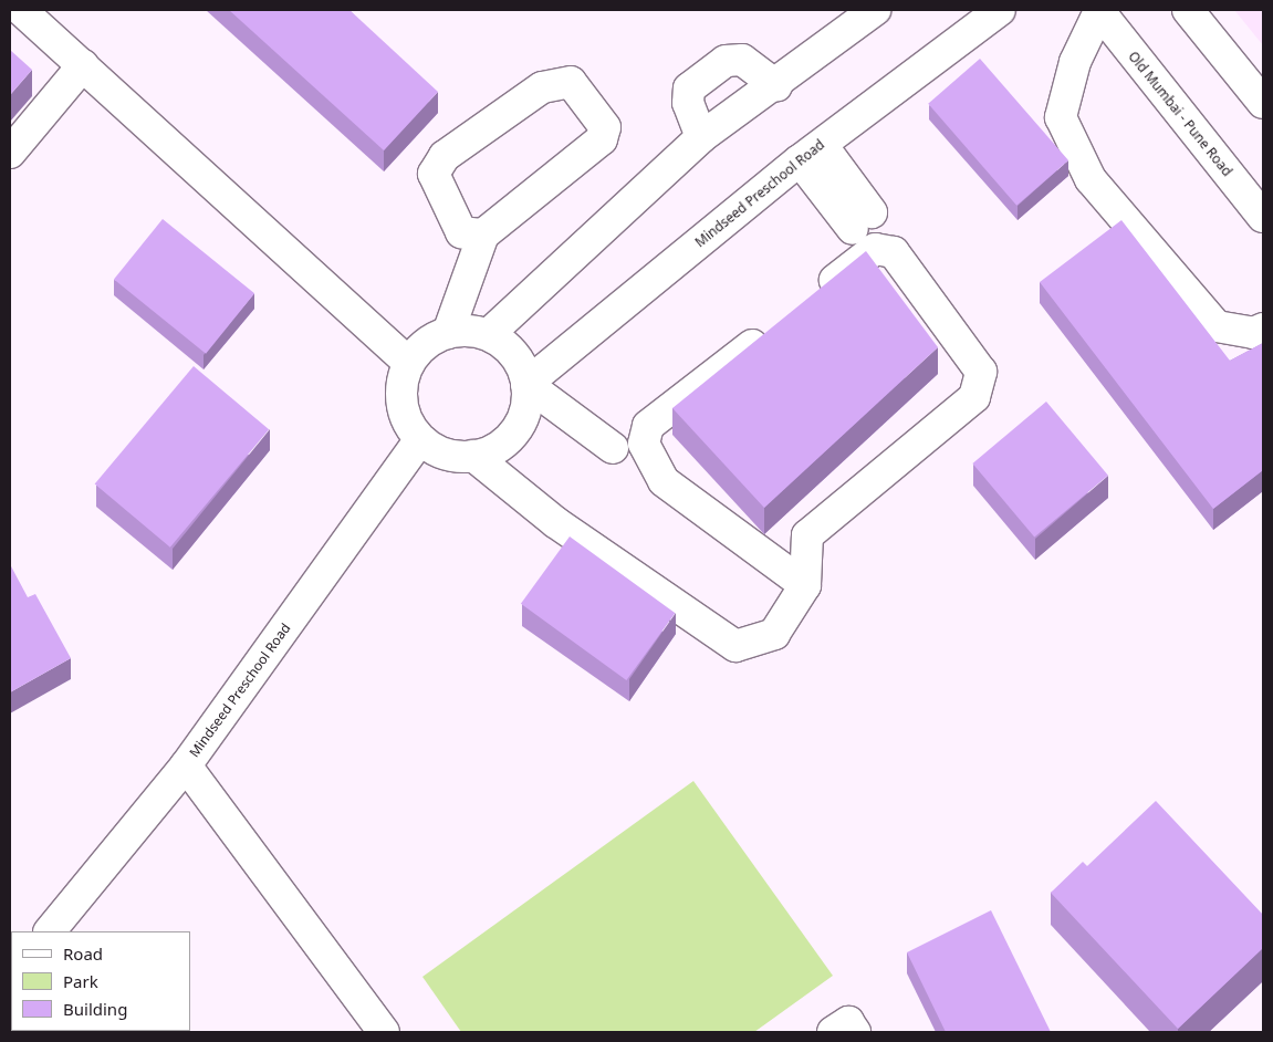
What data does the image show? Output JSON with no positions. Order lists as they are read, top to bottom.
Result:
{
  "streets": {
    "street": ["Old Mumbai - Pune Road", "Mindseed Preschool Road"]
  },
  "legend": ["Road", "Park", "Building"]
}
